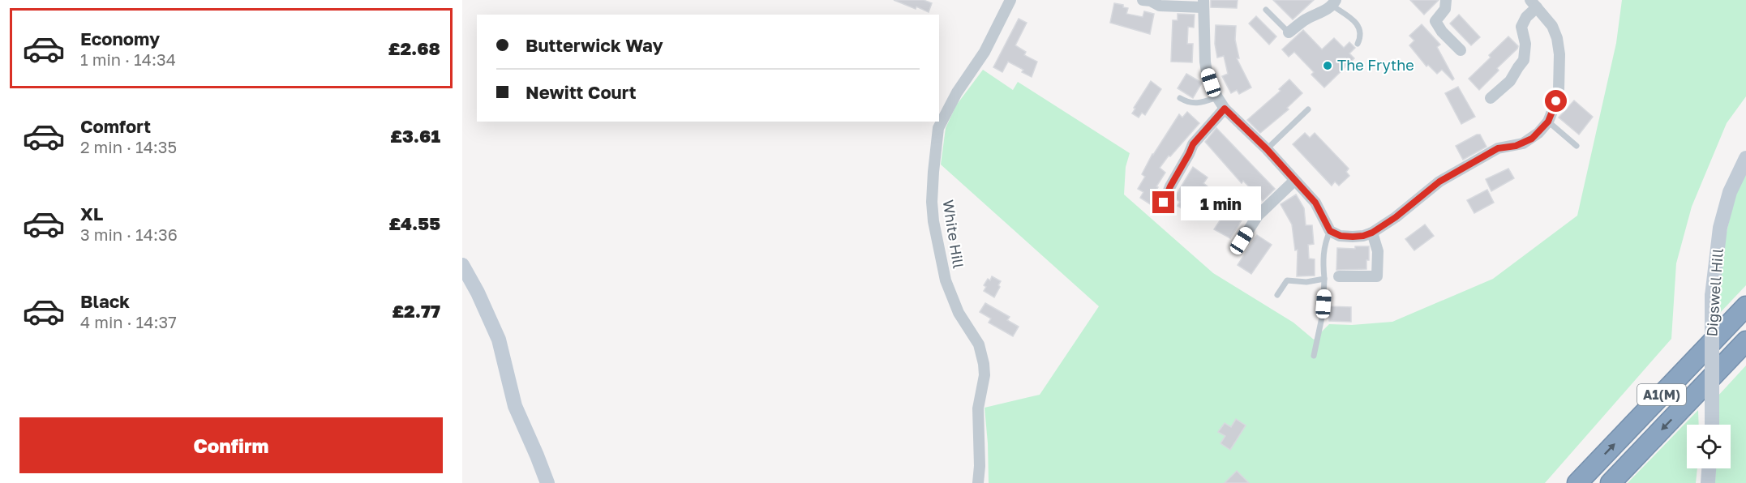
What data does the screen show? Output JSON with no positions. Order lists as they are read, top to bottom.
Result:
{
  "streets": {
    "highway": ["A1(M)"],
    "main road": ["Digswell Hill"],
    "street": ["White Hill"]
  },
  "places": ["The Frythe"],
  "page": {
    "list": [
      {
        "name": "Economy",
        "note": "1 min · 14:34",
        "value": "£2.68"
      },
      {
        "name": "Comfort",
        "note": "2 min · 14:35",
        "value": "£3.61"
      },
      {
        "name": "XL",
        "note": "3 min · 14:36",
        "value": "£4.55"
      },
      {
        "name": "Black",
        "note": "4 min · 14:37",
        "value": "£2.77"
      }
    ],
    "banner": ["Butterwick Way", "Newitt Court"],
    "bubble": "1 min",
    "buttons": "Confirm"
  }
}
